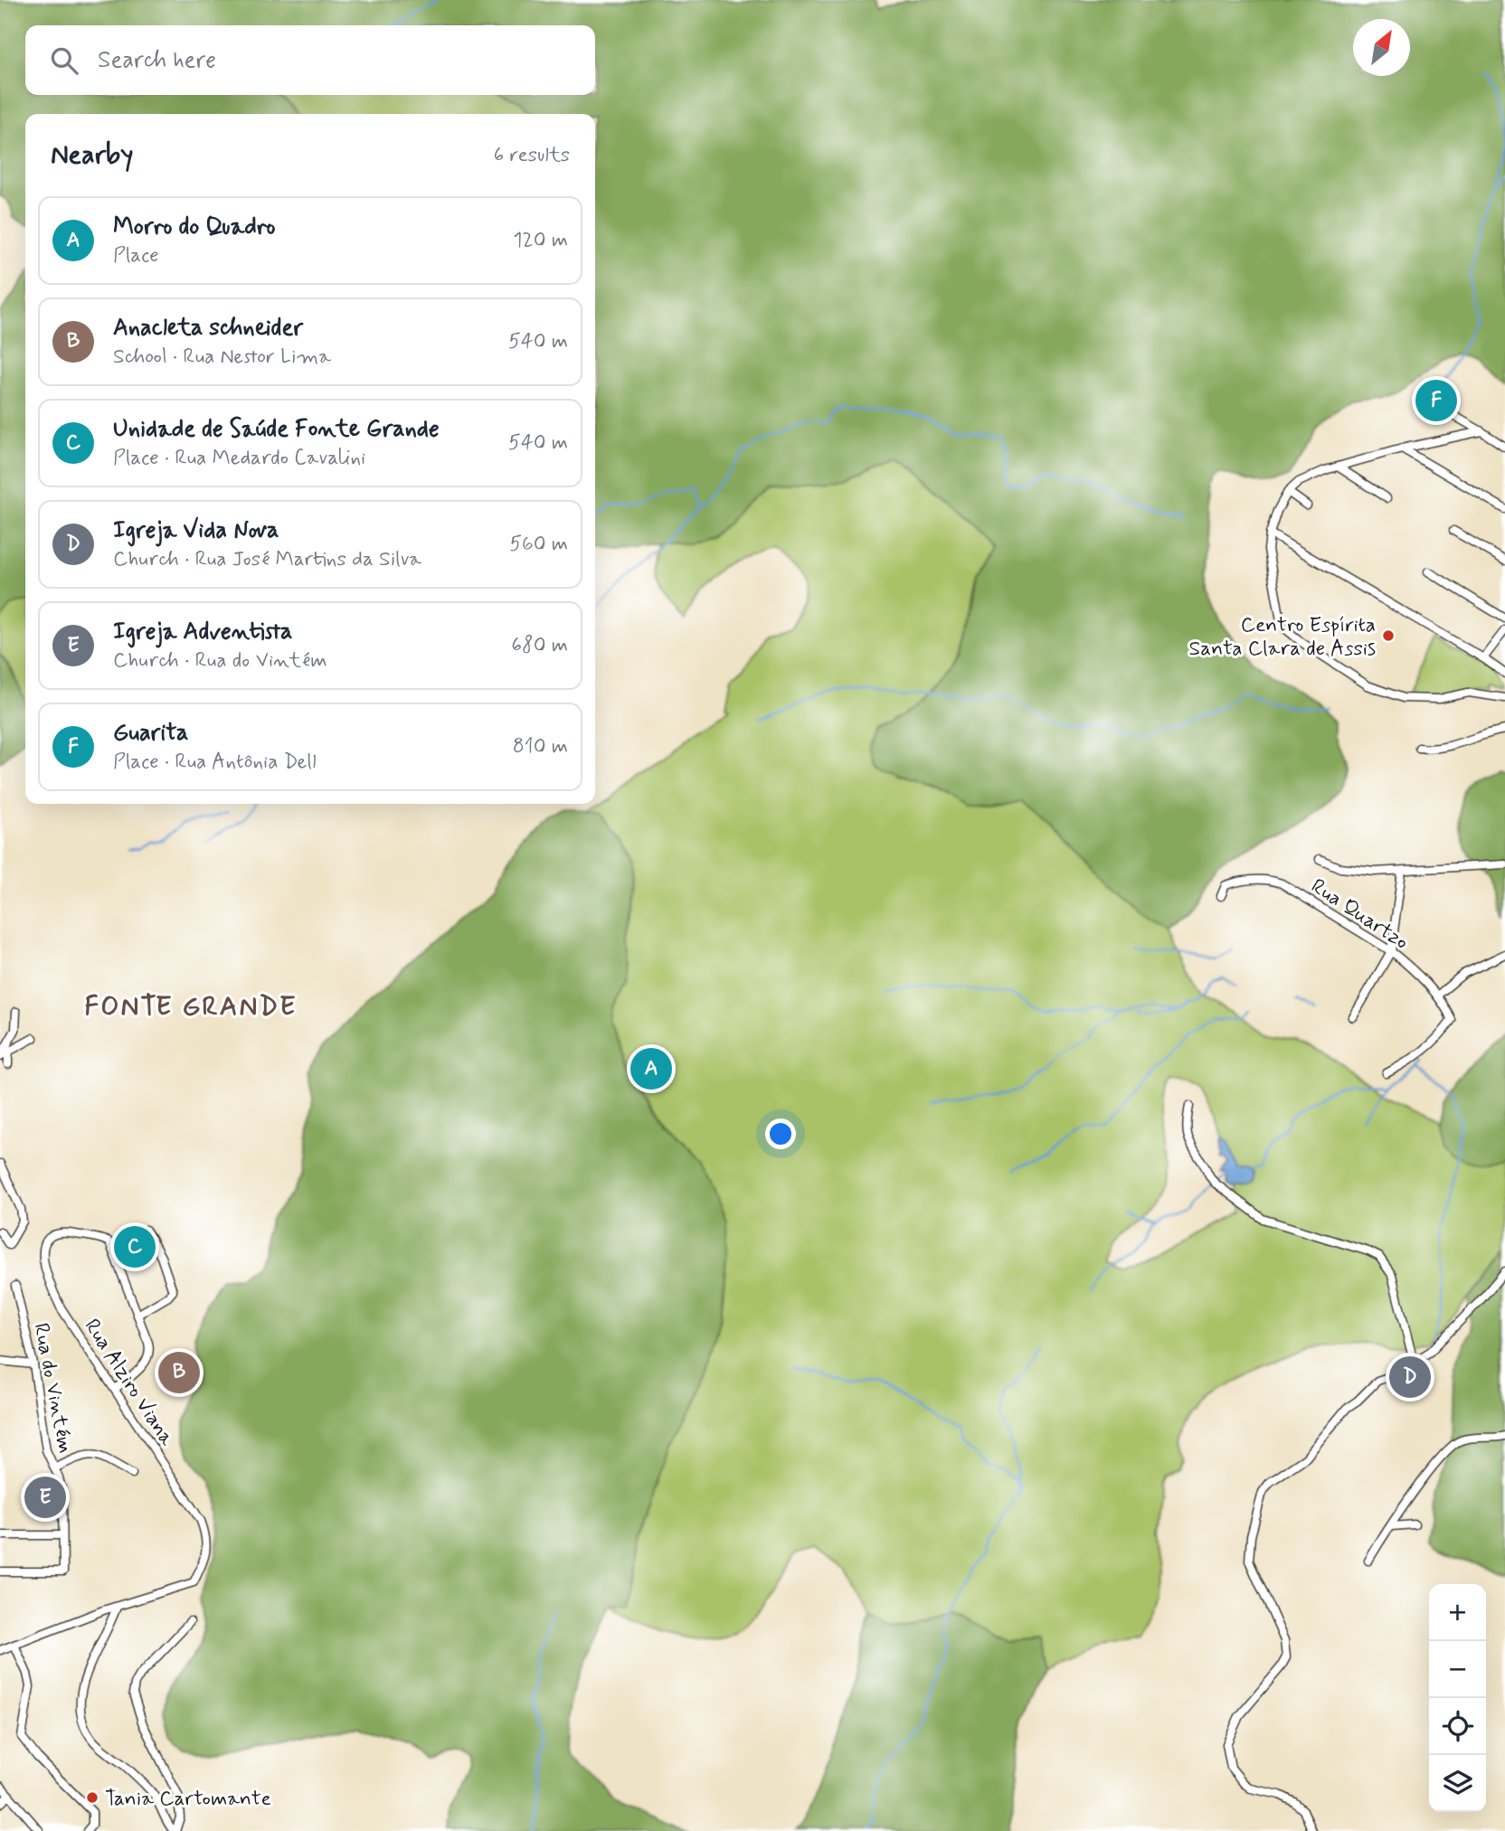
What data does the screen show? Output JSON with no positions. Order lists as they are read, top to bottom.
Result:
{
  "streets": {
    "street": ["Rua Quartzo", "Rua Alziro Viana", "Rua do Vintém"]
  },
  "districts": ["FONTE GRANDE"],
  "places": ["Centro Espírita Santa Clara de Assis", "Tania Cartomante"],
  "north": "top right",
  "page": {
    "search": "Search here",
    "heading": ["Nearby", "6 results"],
    "list": [
      {
        "mark": "A",
        "name": "Morro do Quadro",
        "note": "Place",
        "value": "120 m"
      },
      {
        "mark": "B",
        "name": "Anacleta schneider",
        "note": "School · Rua Nestor Lima",
        "value": "540 m"
      },
      {
        "mark": "C",
        "name": "Unidade de Saúde Fonte Grande",
        "note": "Place · Rua Medardo Cavalini",
        "value": "540 m"
      },
      {
        "mark": "D",
        "name": "Igreja Vida Nova",
        "note": "Church · Rua José Martins da Silva",
        "value": "560 m"
      },
      {
        "mark": "E",
        "name": "Igreja Adventista",
        "note": "Church · Rua do Vintém",
        "value": "680 m"
      },
      {
        "mark": "F",
        "name": "Guarita",
        "note": "Place · Rua Antônia Dell",
        "value": "810 m"
      }
    ],
    "pins": [
      "F",
      "A",
      "C",
      "B",
      "D",
      "E"
    ],
    "map_buttons": ["+", "−"]
  }
}
